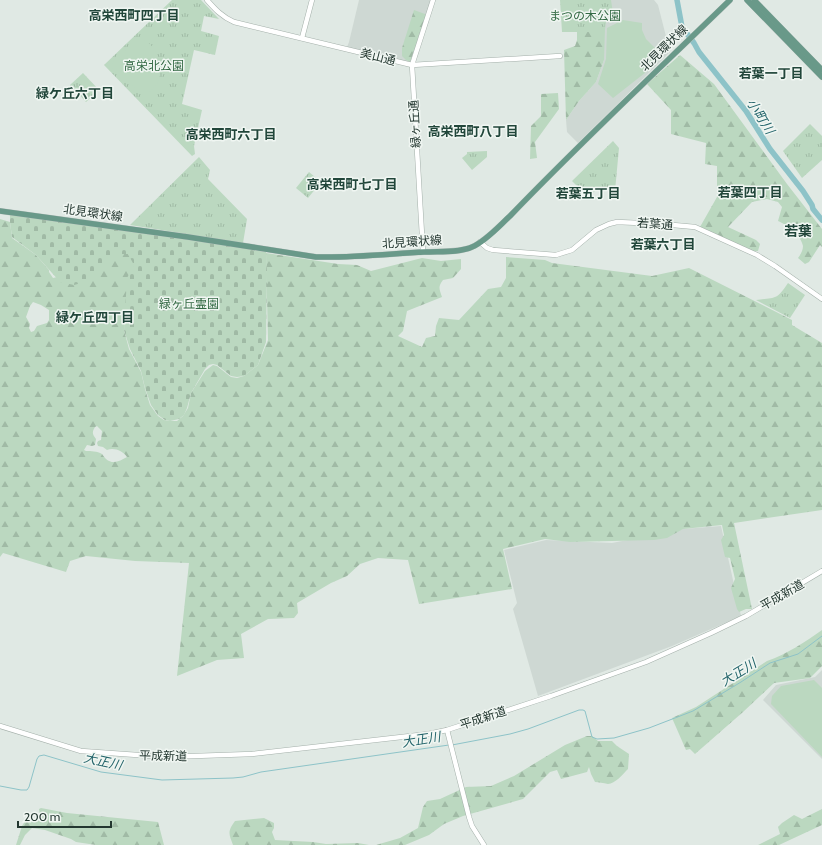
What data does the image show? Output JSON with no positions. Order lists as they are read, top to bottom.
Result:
{
  "streets": {
    "main road": ["北見環状線"],
    "street": [
      "美山通",
      "緑ヶ丘通",
      "若葉通",
      "平成新道"
    ]
  },
  "crossings": [
    ["北見環状線", "緑ヶ丘通"],
    ["北見環状線", "若葉通"],
    ["美山通", "緑ヶ丘通"]
  ],
  "districts": [
    "高栄西町四丁目",
    "若葉一丁目",
    "緑ケ丘六丁目",
    "高栄西町八丁目",
    "高栄西町六丁目",
    "高栄西町七丁目",
    "若葉四丁目",
    "若葉五丁目",
    "若葉",
    "若葉六丁目",
    "緑ケ丘四丁目"
  ],
  "water": ["小町川", "大正川"],
  "parks": ["まつの木公園", "高栄北公園", "緑ヶ丘霊園"],
  "scale_bar": "200 m"
}
